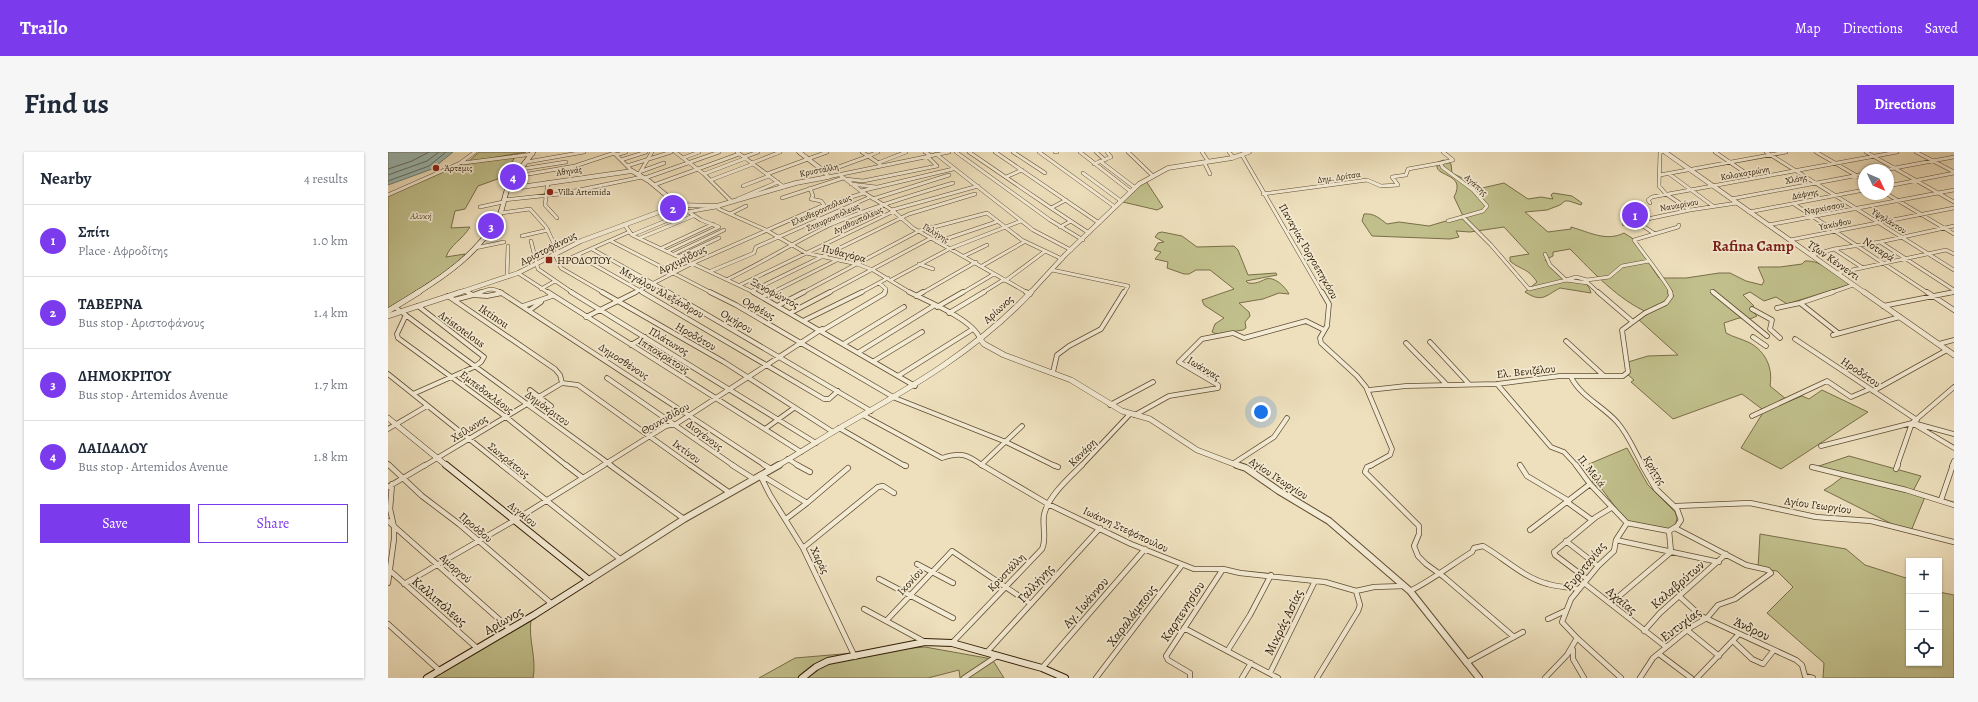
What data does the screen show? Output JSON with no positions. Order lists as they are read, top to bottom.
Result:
{
  "streets": {
    "main road": ["Αρίωνος", "Αιγαίου"],
    "street": [
      "Κρυστάλλη",
      "Αθηνάς",
      "Κολοκοτρώνη",
      "Δημ. Δρίτσα",
      "Χλόης",
      "Αγάπης",
      "Δάφνης",
      "Ναυαρίνου",
      "Ναρκίσσου",
      "Ελευθερουπόλεως",
      "Σταυρουπόλεως",
      "Αγαθουπόλεως",
      "Υψηλάντου",
      "Υακίνθου",
      "Γαλήνης",
      "Αριστοφάνους",
      "Νοταρά",
      "Παναγίας Γοργοεπηκόου",
      "Πυθαγόρα",
      "Αρχιμήδους",
      "Τζων Κέννεντι",
      "Μεγάλου Αλεξάνδρου",
      "Ξενοφώντος",
      "Ορφέως",
      "Iktinou",
      "Ομήρου",
      "Aristotelous",
      "Ηροδότου",
      "Πλάτωνος",
      "Ιπποκράτους",
      "Δημοσθένους",
      "Ιωάννας",
      "Ελ. Βενιζέλου",
      "Εμπεδοκλέους",
      "Δημόκριτου",
      "Θουκυδίδου",
      "Χείλωνος",
      "Διογένους",
      "Ικτίνου",
      "Κανάρη",
      "Σωκράτους",
      "Κρήτης",
      "Π. Μελά",
      "Αγίου Γεωργίου",
      "Προόδου",
      "Ιωάννη Στεφόπουλου",
      "Χαράς",
      "Ευρυτανίας",
      "Αμοργού",
      "Ικονίου",
      "Γαλλήνης",
      "Καλαβρύτων",
      "Αχαΐας",
      "Καλλιπόλεως",
      "Αγ. Ιωάννου",
      "Καρπενησίου",
      "Χαραλάμπους",
      "Μικράς Ασίας",
      "Ευτυχίας",
      "Άνδρου"
    ]
  },
  "crossings": [
    ["Κρυστάλλη", "Γαλήνης"],
    ["Κρυστάλλη", "Αριστοφάνους"],
    ["Κρυστάλλη", "Πυθαγόρα"],
    ["Κρυστάλλη", "Κανάρη"],
    ["Κρυστάλλη", "Ιωάννη Στεφόπουλου"],
    ["Κρυστάλλη", "Ικονίου"],
    ["Κολοκοτρώνη", "Υψηλάντου"],
    ["Κολοκοτρώνη", "Τζων Κέννεντι"],
    ["Δημ. Δρίτσα", "Αγάπης"],
    ["Δημ. Δρίτσα", "Παναγίας Γοργοεπηκόου"],
    ["Χλόης", "Υψηλάντου"],
    ["Χλόης", "Τζων Κέννεντι"],
    ["Δάφνης", "Υψηλάντου"],
    ["Δάφνης", "Νοταρά"],
    ["Δάφνης", "Τζων Κέννεντι"],
    ["Ναυαρίνου", "Τζων Κέννεντι"],
    ["Ναρκίσσου", "Υψηλάντου"],
    ["Ναρκίσσου", "Νοταρά"],
    ["Ναρκίσσου", "Τζων Κέννεντι"],
    ["Ελευθερουπόλεως", "Γαλήνης"],
    ["Ελευθερουπόλεως", "Πυθαγόρα"],
    ["Ελευθερουπόλεως", "Ξενοφώντος"],
    ["Σταυρουπόλεως", "Γαλήνης"],
    ["Σταυρουπόλεως", "Πυθαγόρα"],
    ["Σταυρουπόλεως", "Ξενοφώντος"],
    ["Αγαθουπόλεως", "Γαλήνης"],
    ["Αγαθουπόλεως", "Πυθαγόρα"],
    ["Αγαθουπόλεως", "Ξενοφώντος"],
    ["Υψηλάντου", "Υακίνθου"],
    ["Υακίνθου", "Νοταρά"],
    ["Υακίνθου", "Τζων Κέννεντι"],
    ["Γαλήνης", "Αρίωνος"],
    ["Αριστοφάνους", "Πυθαγόρα"],
    ["Αριστοφάνους", "Iktinou"],
    ["Αριστοφάνους", "Aristotelous"],
    ["Αριστοφάνους", "Ηροδότου"],
    ["Αριστοφάνους", "Πλάτωνος"],
    ["Αριστοφάνους", "Ιπποκράτους"],
    ["Αριστοφάνους", "Εμπεδοκλέους"],
    ["Αριστοφάνους", "Δημόκριτου"],
    ["Παναγίας Γοργοεπηκόου", "Αρίωνος"],
    ["Παναγίας Γοργοεπηκόου", "Ιωάννας"],
    ["Παναγίας Γοργοεπηκόου", "Ελ. Βενιζέλου"],
    ["Πυθαγόρα", "Αρχιμήδους"],
    ["Πυθαγόρα", "Αρίωνος"],
    ["Πυθαγόρα", "Αγίου Γεωργίου"],
    ["Αρχιμήδους", "Μεγάλου Αλεξάνδρου"],
    ["Αρχιμήδους", "Ξενοφώντος"],
    ["Αρχιμήδους", "Ορφέως"],
    ["Αρχιμήδους", "Ομήρου"],
    ["Αρχιμήδους", "Ηροδότου"],
    ["Αρχιμήδους", "Πλάτωνος"],
    ["Αρχιμήδους", "Ιπποκράτους"],
    ["Μεγάλου Αλεξάνδρου", "Ομήρου"],
    ["Μεγάλου Αλεξάνδρου", "Θουκυδίδου"],
    ["Ξενοφώντος", "Αρίωνος"],
    ["Ξενοφώντος", "Θουκυδίδου"],
    ["Ορφέως", "Αρίωνος"],
    ["Ορφέως", "Θουκυδίδου"],
    ["Αρίωνος", "Ομήρου"],
    ["Αρίωνος", "Ηροδότου"],
    ["Αρίωνος", "Πλάτωνος"],
    ["Αρίωνος", "Ιπποκράτους"],
    ["Αρίωνος", "Δημοσθένους"],
    ["Αρίωνος", "Δημόκριτου"],
    ["Αρίωνος", "Διογένους"],
    ["Αρίωνος", "Ικτίνου"],
    ["Αρίωνος", "Σωκράτους"],
    ["Αρίωνος", "Αγίου Γεωργίου"],
    ["Αρίωνος", "Αιγαίου"],
    ["Αρίωνος", "Προόδου"],
    ["Αρίωνος", "Ιωάννη Στεφόπουλου"],
    ["Αρίωνος", "Χαράς"],
    ["Αρίωνος", "Αμοργού"],
    ["Αρίωνος", "Καλλιπόλεως"],
    ["Iktinou", "Χείλωνος"],
    ["Iktinou", "Ικτίνου"],
    ["Ομήρου", "Θουκυδίδου"],
    ["Aristotelous", "Δημόκριτου"],
    ["Ηροδότου", "Θουκυδίδου"],
    ["Πλάτωνος", "Θουκυδίδου"],
    ["Ιπποκράτους", "Θουκυδίδου"],
    ["Δημοσθένους", "Θουκυδίδου"],
    ["Ιωάννας", "Κανάρη"],
    ["Ιωάννας", "Αγίου Γεωργίου"],
    ["Ελ. Βενιζέλου", "Κρήτης"],
    ["Ελ. Βενιζέλου", "Π. Μελά"],
    ["Εμπεδοκλέους", "Δημόκριτου"],
    ["Εμπεδοκλέους", "Θουκυδίδου"],
    ["Εμπεδοκλέους", "Χείλωνος"],
    ["Δημόκριτου", "Θουκυδίδου"],
    ["Δημόκριτου", "Χείλωνος"],
    ["Θουκυδίδου", "Διογένους"],
    ["Θουκυδίδου", "Ικτίνου"],
    ["Θουκυδίδου", "Σωκράτους"],
    ["Θουκυδίδου", "Αιγαίου"],
    ["Θουκυδίδου", "Προόδου"],
    ["Θουκυδίδου", "Αμοργού"],
    ["Θουκυδίδου", "Καλλιπόλεως"],
    ["Χείλωνος", "Ικτίνου"],
    ["Χείλωνος", "Σωκράτους"],
    ["Χείλωνος", "Αιγαίου"],
    ["Κανάρη", "Αγίου Γεωργίου"],
    ["Κανάρη", "Ιωάννη Στεφόπουλου"],
    ["Κρήτης", "Αγίου Γεωργίου"],
    ["Π. Μελά", "Ευρυτανίας"],
    ["Αγίου Γεωργίου", "Ιωάννη Στεφόπουλου"],
    ["Ιωάννη Στεφόπουλου", "Γαλλήνης"],
    ["Ιωάννη Στεφόπουλου", "Αγ. Ιωάννου"],
    ["Ιωάννη Στεφόπουλου", "Καρπενησίου"],
    ["Ιωάννη Στεφόπουλου", "Χαραλάμπους"],
    ["Ιωάννη Στεφόπουλου", "Μικράς Ασίας"],
    ["Ευρυτανίας", "Αχαΐας"],
    ["Καλαβρύτων", "Αχαΐας"],
    ["Καλαβρύτων", "Ευτυχίας"],
    ["Καλαβρύτων", "Άνδρου"],
    ["Αχαΐας", "Ευτυχίας"],
    ["Ευτυχίας", "Άνδρου"]
  ],
  "districts": ["Rafina Camp"],
  "parks": ["Αλυκή"],
  "places": {
    "other": ["Άρτεμις", "Villa Artemida"],
    "transit": ["ΗΡΟΔΟΤΟΥ"]
  },
  "north": "bottom right",
  "page": {
    "header": "Trailo",
    "nav": ["Map", "Directions", "Saved"],
    "title": "Find us",
    "buttons": [
      "Directions",
      ["Save", "Share"]
    ],
    "heading": ["Nearby", "4 results"],
    "pins": [
      "4",
      "2",
      "1",
      "3"
    ],
    "list": [
      {
        "mark": "1",
        "name": "Σπίτι",
        "note": "Place · Αφροδίτης",
        "value": "1.0 km"
      },
      {
        "mark": "2",
        "name": "ΤΑΒΕΡΝΑ",
        "note": "Bus stop · Αριστοφάνους",
        "value": "1.4 km"
      },
      {
        "mark": "3",
        "name": "ΔΗΜΟΚΡΙΤΟΥ",
        "note": "Bus stop · Artemidos Avenue",
        "value": "1.7 km"
      },
      {
        "mark": "4",
        "name": "ΔΑΙΔΑΛΟΥ",
        "note": "Bus stop · Artemidos Avenue",
        "value": "1.8 km"
      }
    ],
    "map_buttons": ["+", "−"]
  }
}
